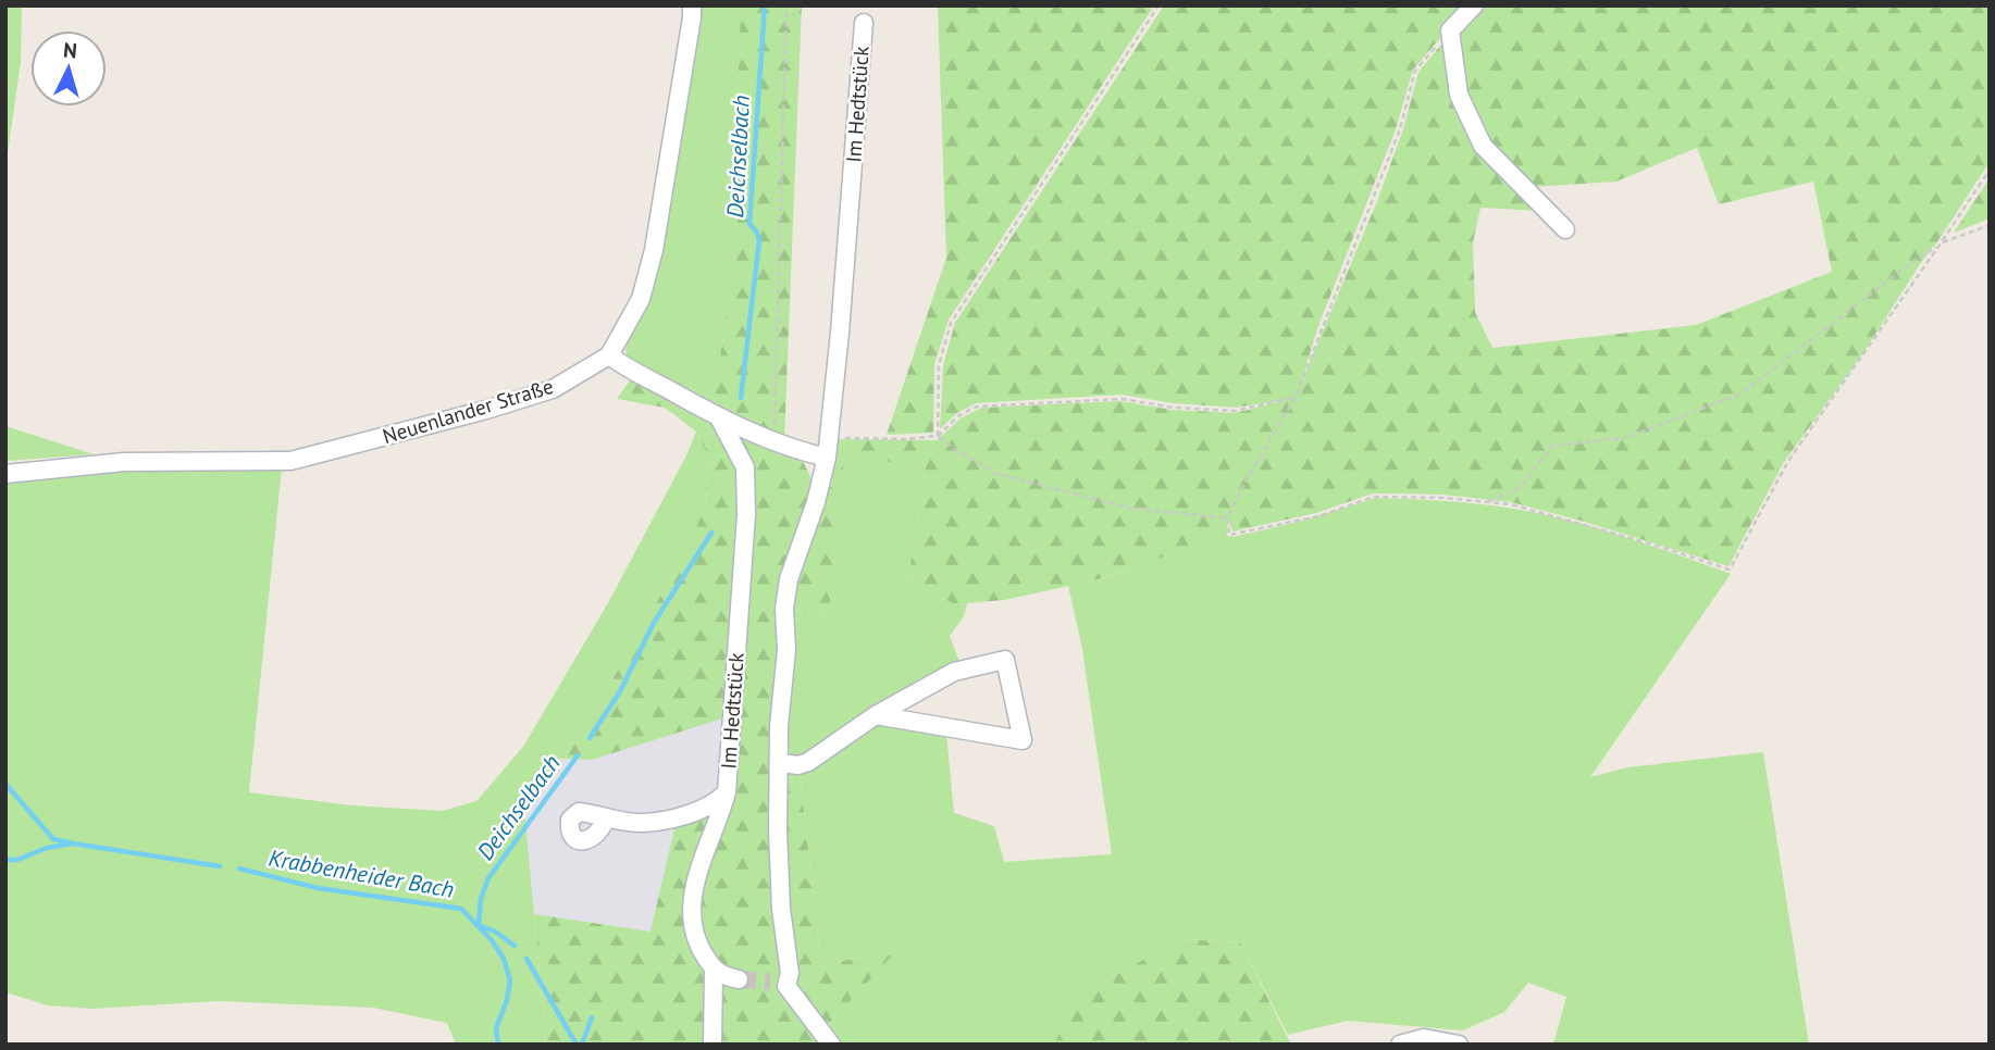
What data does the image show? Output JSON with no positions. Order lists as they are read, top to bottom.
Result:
{
  "streets": {
    "street": ["Im Hedtstück", "Neuenlander Straße"]
  },
  "water": ["Deichselbach", "Krabbenheider Bach"],
  "north": "top"
}
